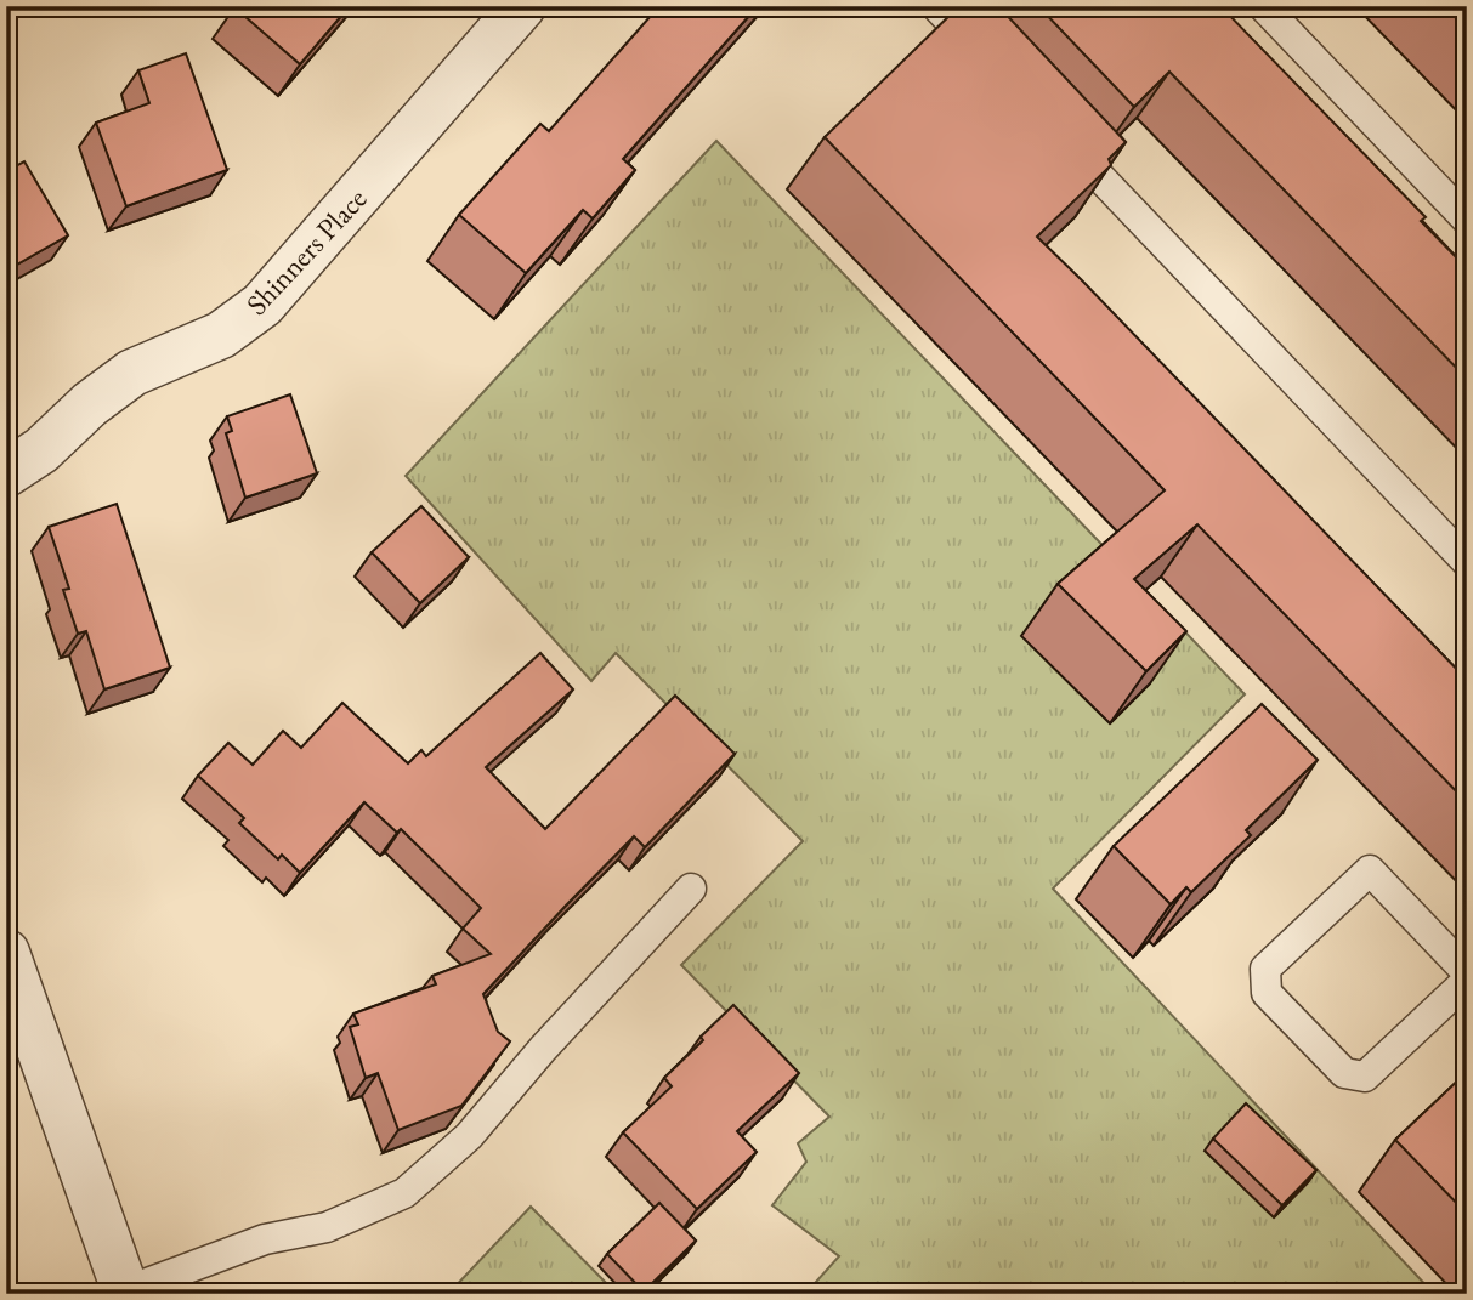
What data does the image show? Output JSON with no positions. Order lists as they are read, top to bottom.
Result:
{
  "streets": {
    "street": ["Shinners Place"]
  }
}
